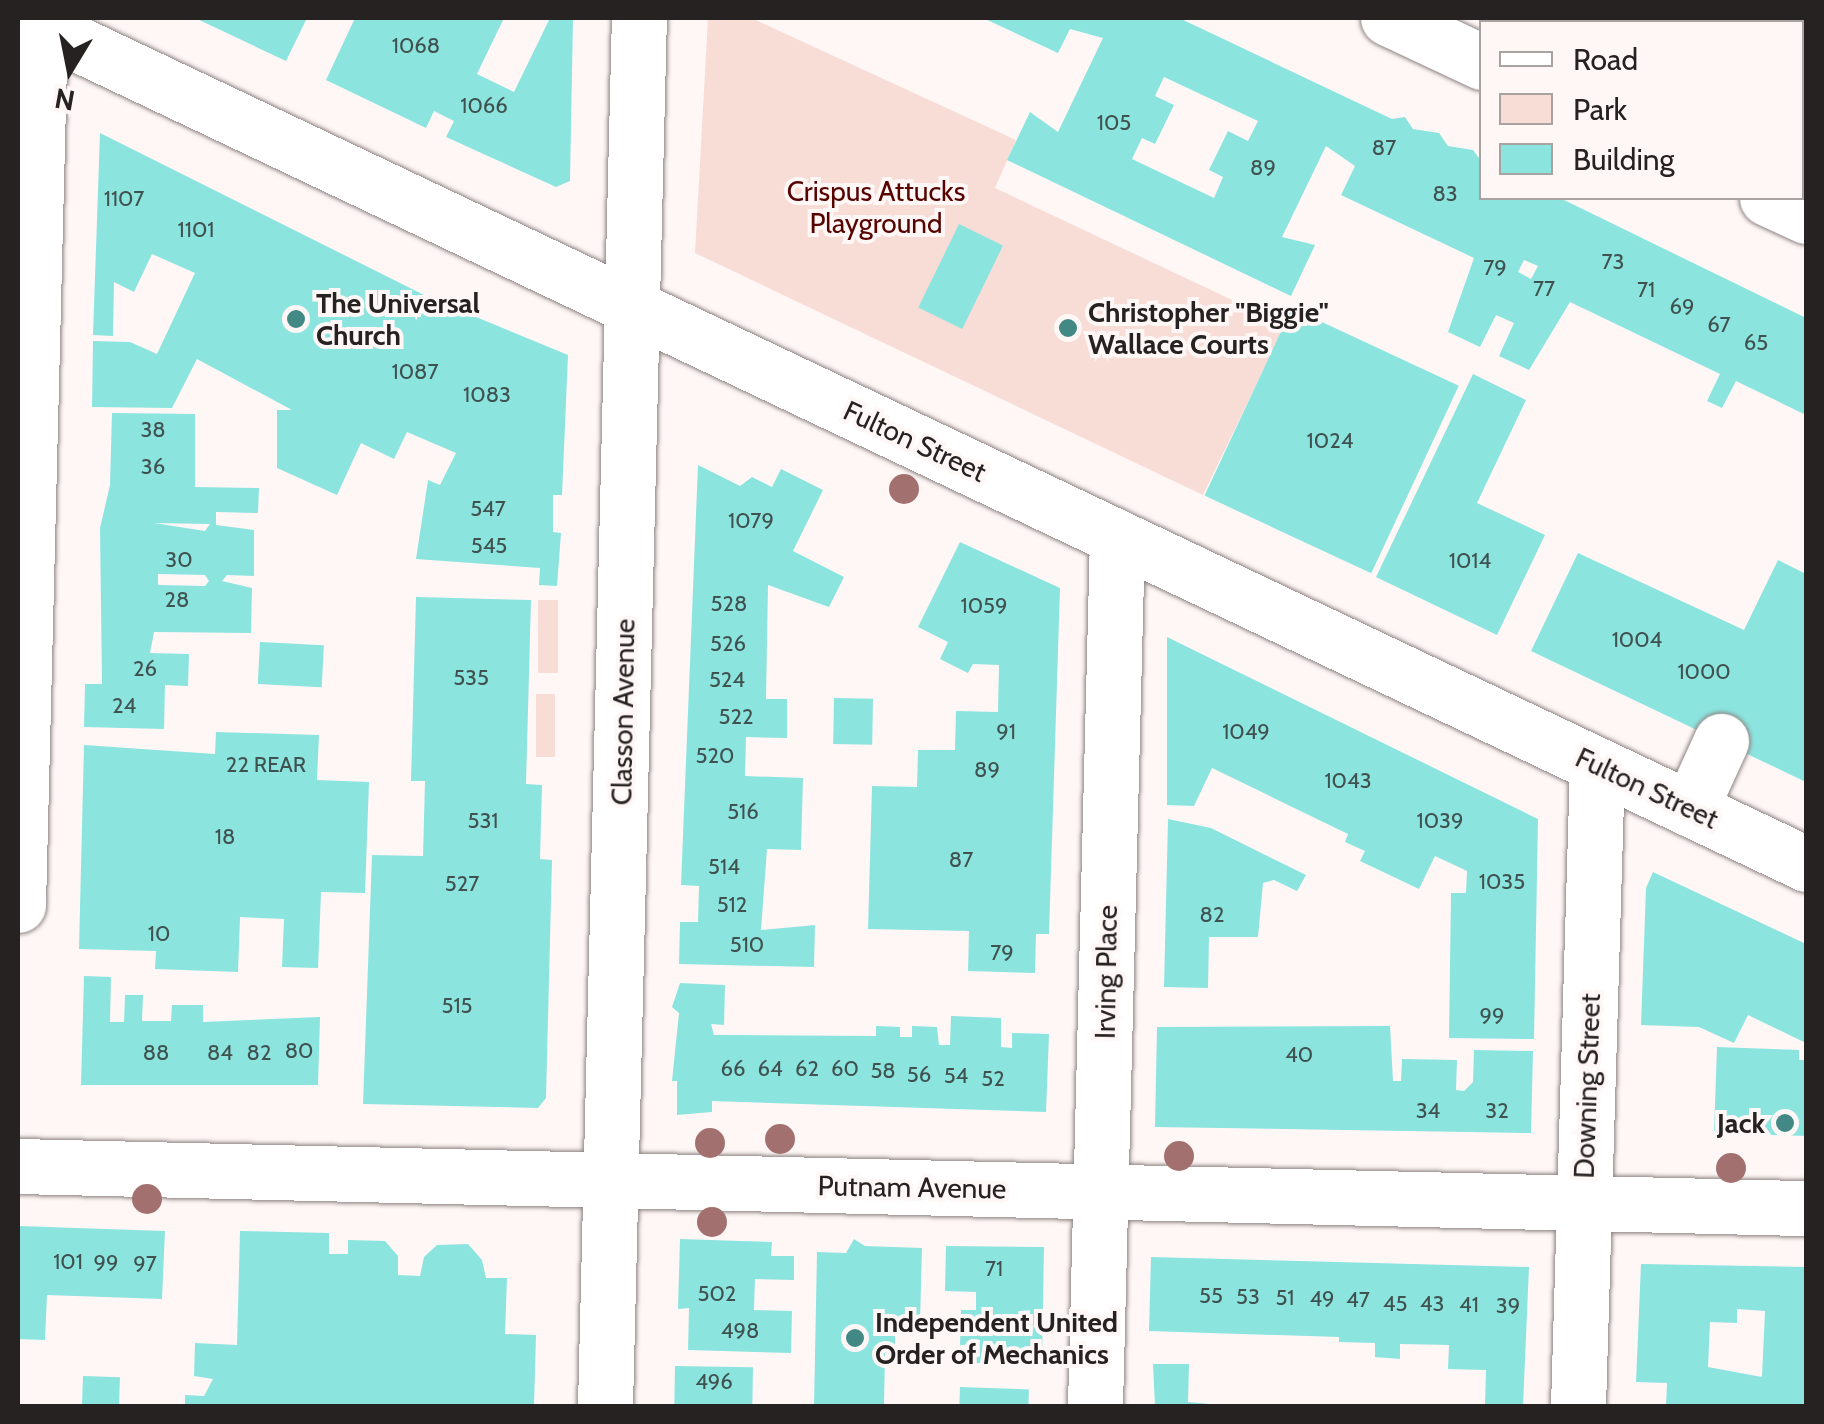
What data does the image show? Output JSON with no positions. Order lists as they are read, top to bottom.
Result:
{
  "streets": {
    "street": [
      "Fulton Street",
      "Classon Avenue",
      "Irving Place",
      "Downing Street",
      "Putnam Avenue"
    ]
  },
  "crossings": [
    ["Fulton Street", "Classon Avenue"],
    ["Fulton Street", "Irving Place"],
    ["Fulton Street", "Downing Street"],
    ["Classon Avenue", "Putnam Avenue"],
    ["Irving Place", "Putnam Avenue"],
    ["Downing Street", "Putnam Avenue"]
  ],
  "parks": ["Crispus Attucks Playground"],
  "places": [
    "The Universal Church",
    "Christopher \"Biggie\" Wallace Courts",
    "Jack",
    "Independent United Order of Mechanics"
  ],
  "house_numbers": [
    "1068",
    "1066",
    "105",
    "87",
    "89",
    "83",
    "1107",
    "1101",
    "73",
    "79",
    "77",
    "71",
    "69",
    "67",
    "65",
    "1087",
    "1083",
    "38",
    "1024",
    "36",
    "547",
    "1079",
    "545",
    "30",
    "1014",
    "28",
    "528",
    "1059",
    "1004",
    "526",
    "26",
    "1000",
    "535",
    "524",
    "24",
    "522",
    "91",
    "1049",
    "520",
    "22 REAR",
    "89",
    "1043",
    "516",
    "531",
    "1039",
    "18",
    "87",
    "514",
    "1035",
    "527",
    "512",
    "82",
    "10",
    "510",
    "79",
    "515",
    "99",
    "80",
    "88",
    "84",
    "82",
    "40",
    "66",
    "64",
    "62",
    "60",
    "58",
    "56",
    "54",
    "52",
    "34",
    "32",
    "101",
    "99",
    "97",
    "71",
    "502",
    "55",
    "53",
    "51",
    "49",
    "47",
    "45",
    "43",
    "41",
    "39",
    "498",
    "496"
  ],
  "legend": ["Road", "Park", "Building"],
  "north": "bottom"
}
